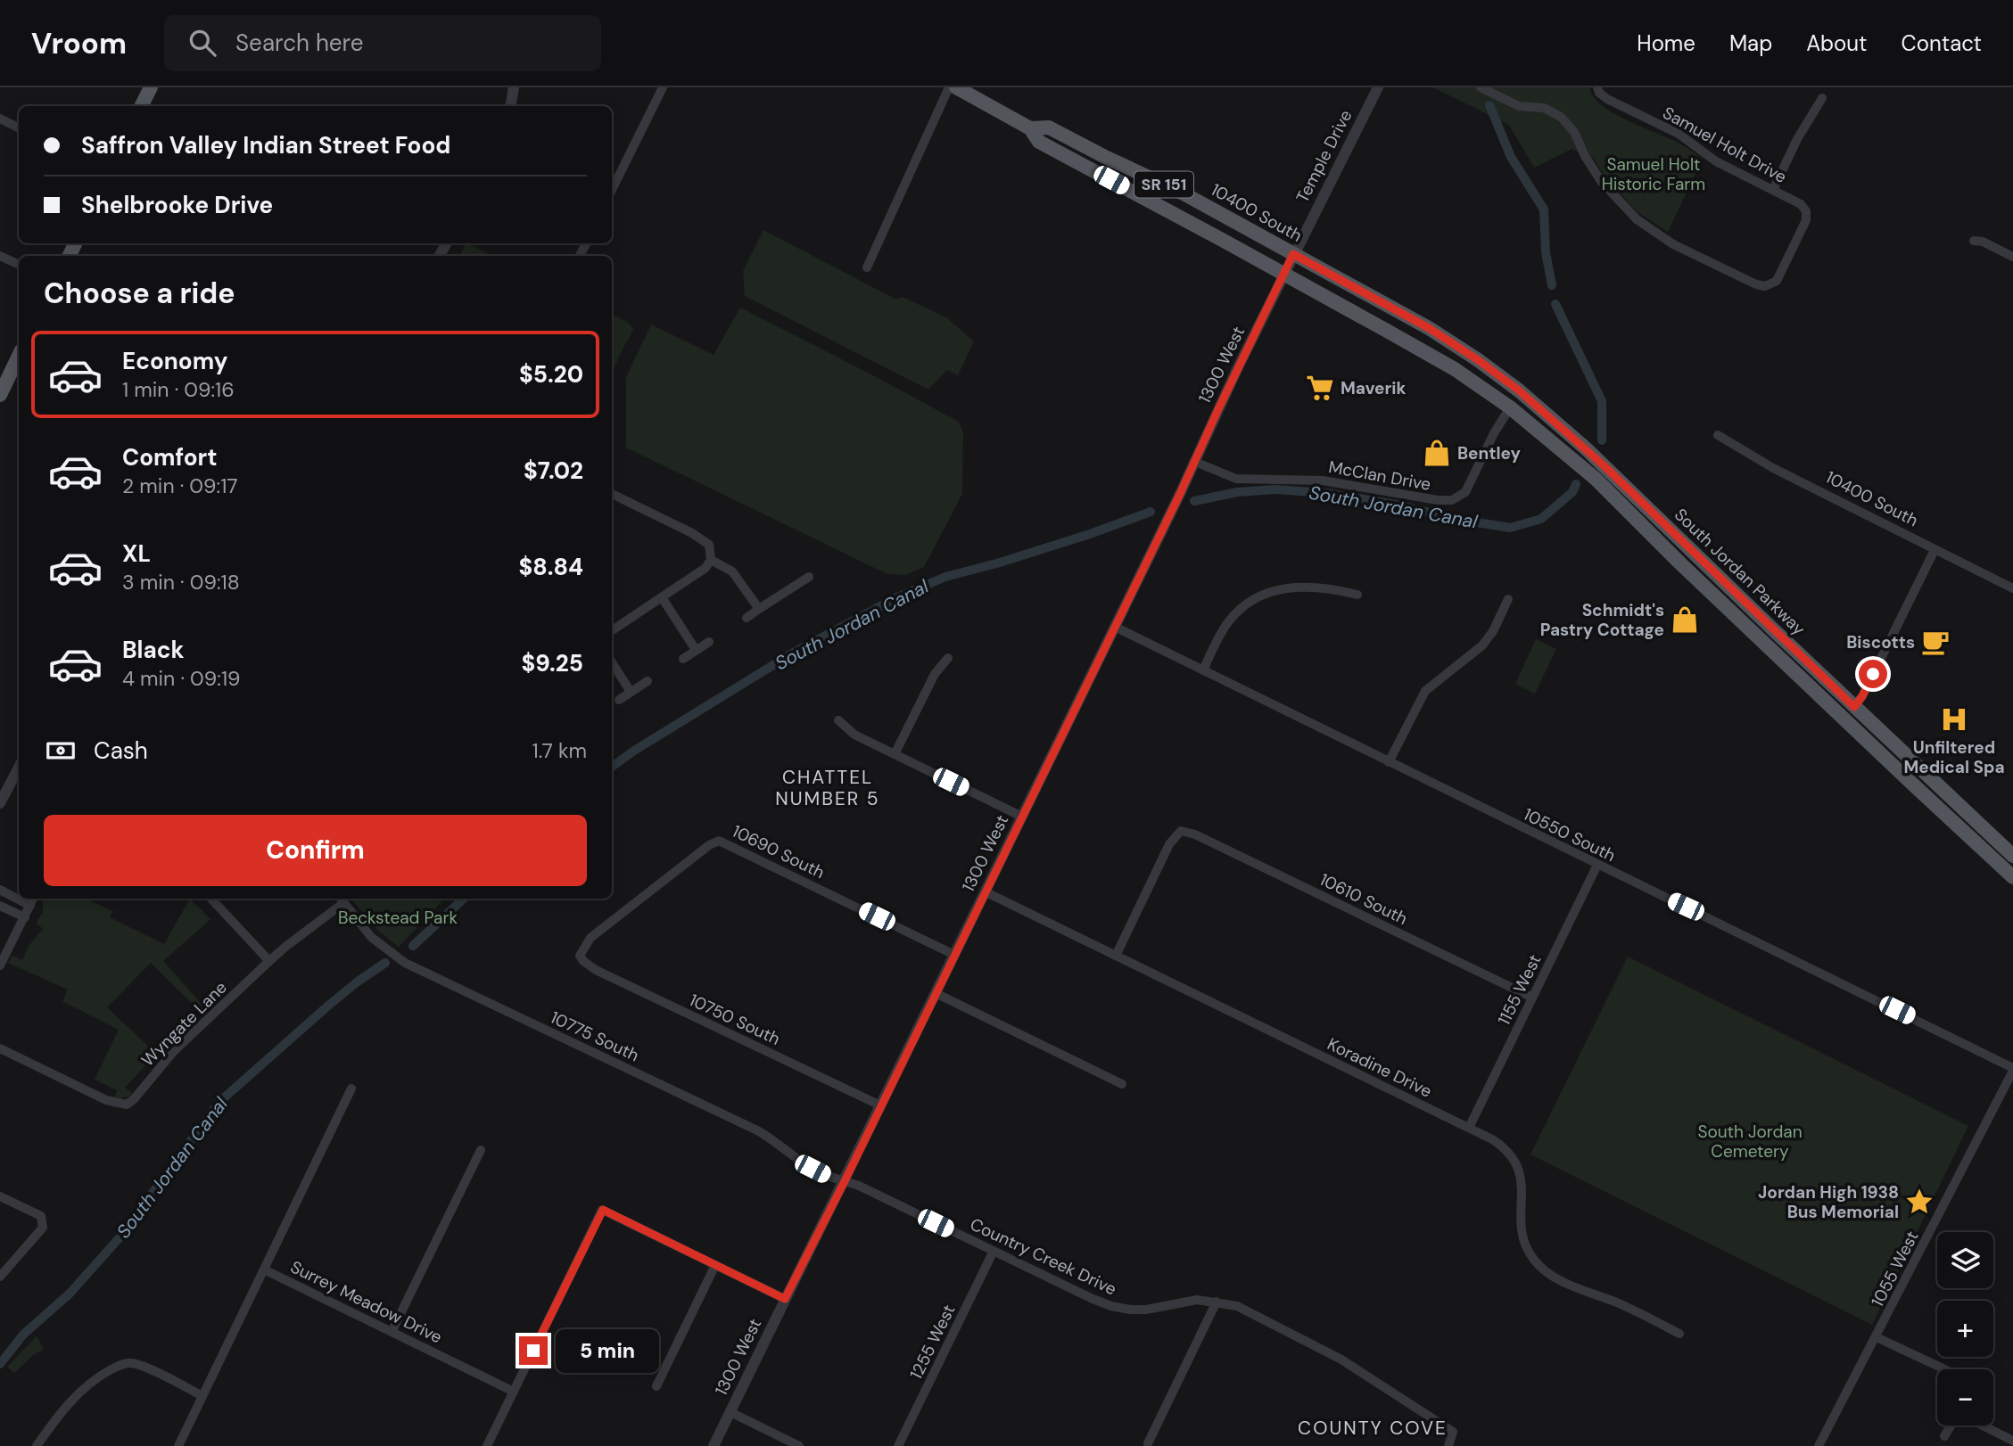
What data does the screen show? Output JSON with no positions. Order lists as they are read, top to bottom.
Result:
{
  "streets": {
    "main road": ["SR 151", "10400 South", "South Jordan Parkway"],
    "street": [
      "Samuel Holt Drive",
      "Temple Drive",
      "1300 West",
      "McClan Drive",
      "10550 South",
      "10690 South",
      "10610 South",
      "1155 West",
      "10750 South",
      "Wyngate Lane",
      "10775 South",
      "Koradine Drive",
      "Country Creek Drive",
      "1055 West",
      "Surrey Meadow Drive",
      "1255 West"
    ]
  },
  "crossings": [
    ["Temple Drive", "SR 151"],
    ["Temple Drive", "10400 South"],
    ["Temple Drive", "1300 West"],
    ["Temple Drive", "South Jordan Parkway"],
    ["SR 151", "10400 South"],
    ["SR 151", "1300 West"],
    ["SR 151", "South Jordan Parkway"],
    ["10400 South", "South Jordan Parkway"],
    ["1300 West", "McClan Drive"],
    ["1300 West", "South Jordan Parkway"],
    ["1300 West", "10550 South"],
    ["1300 West", "10690 South"],
    ["1300 West", "10750 South"],
    ["1300 West", "10775 South"],
    ["1300 West", "Koradine Drive"],
    ["1300 West", "Country Creek Drive"],
    ["McClan Drive", "South Jordan Parkway"],
    ["10550 South", "1155 West"],
    ["10550 South", "1055 West"],
    ["10690 South", "10750 South"],
    ["10610 South", "1155 West"],
    ["10610 South", "Koradine Drive"],
    ["1155 West", "Koradine Drive"],
    ["Wyngate Lane", "10775 South"],
    ["10775 South", "Country Creek Drive"],
    ["Country Creek Drive", "1255 West"]
  ],
  "districts": ["CHATTEL NUMBER 5", "COUNTY COVE"],
  "water": ["South Jordan Canal"],
  "parks": ["Samuel Holt Historic Farm", "Beckstead Park", "South Jordan Cemetery"],
  "places": {
    "supermarket": ["Maverik"],
    "shop": ["Bentley", "Schmidt's Pastry Cottage"],
    "cafe": ["Biscotts"],
    "hospital": ["Unfiltered Medical Spa"],
    "place": ["Jordan High 1938 Bus Memorial"]
  },
  "page": {
    "header": "Vroom",
    "search": "Search here",
    "nav": [
      "Home",
      "Map",
      "About",
      "Contact"
    ],
    "banner": ["Saffron Valley Indian Street Food", "Shelbrooke Drive"],
    "heading": "Choose a ride",
    "list": [
      {
        "name": "Economy",
        "note": "1 min · 09:16",
        "value": "$5.20"
      },
      {
        "name": "Comfort",
        "note": "2 min · 09:17",
        "value": "$7.02"
      },
      {
        "name": "XL",
        "note": "3 min · 09:18",
        "value": "$8.84"
      },
      {
        "name": "Black",
        "note": "4 min · 09:19",
        "value": "$9.25"
      }
    ],
    "pay": ["Cash", "1.7 km"],
    "buttons": "Confirm",
    "map_buttons": ["+", "−"],
    "bubble": "5 min"
  }
}
